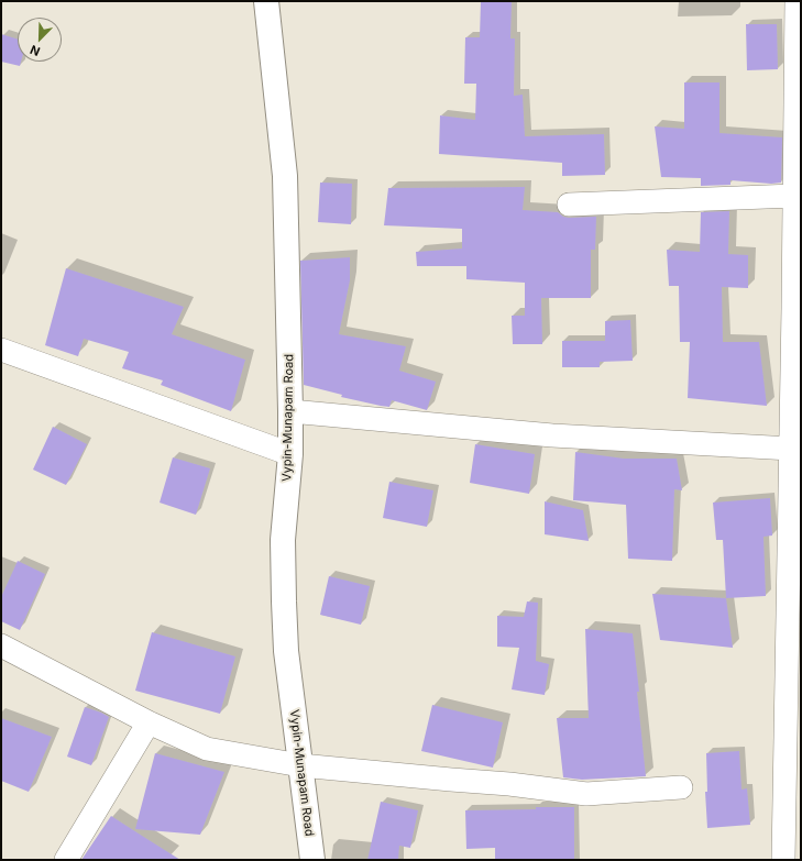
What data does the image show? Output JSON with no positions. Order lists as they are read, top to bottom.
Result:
{
  "streets": {
    "main road": ["Vypin-Munapam Road"]
  },
  "north": "bottom left"
}
